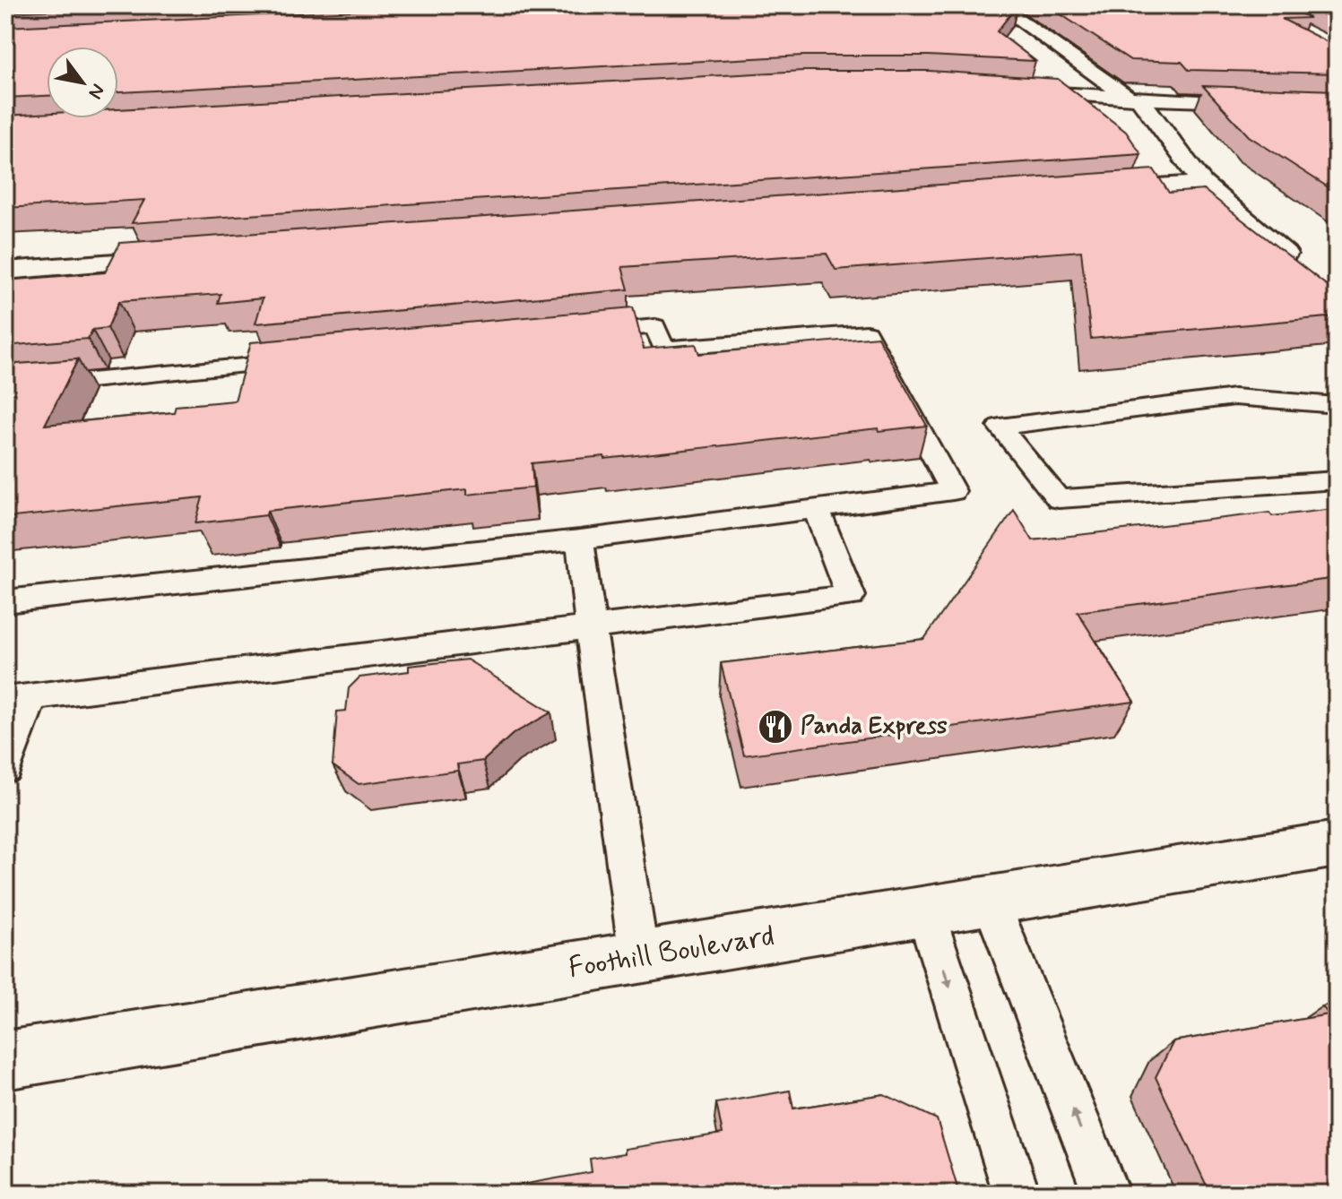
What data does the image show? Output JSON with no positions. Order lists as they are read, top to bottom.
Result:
{
  "streets": {
    "street": ["Foothill Boulevard"]
  },
  "places": {
    "restaurant": ["Panda Express"]
  },
  "north": "bottom right"
}
